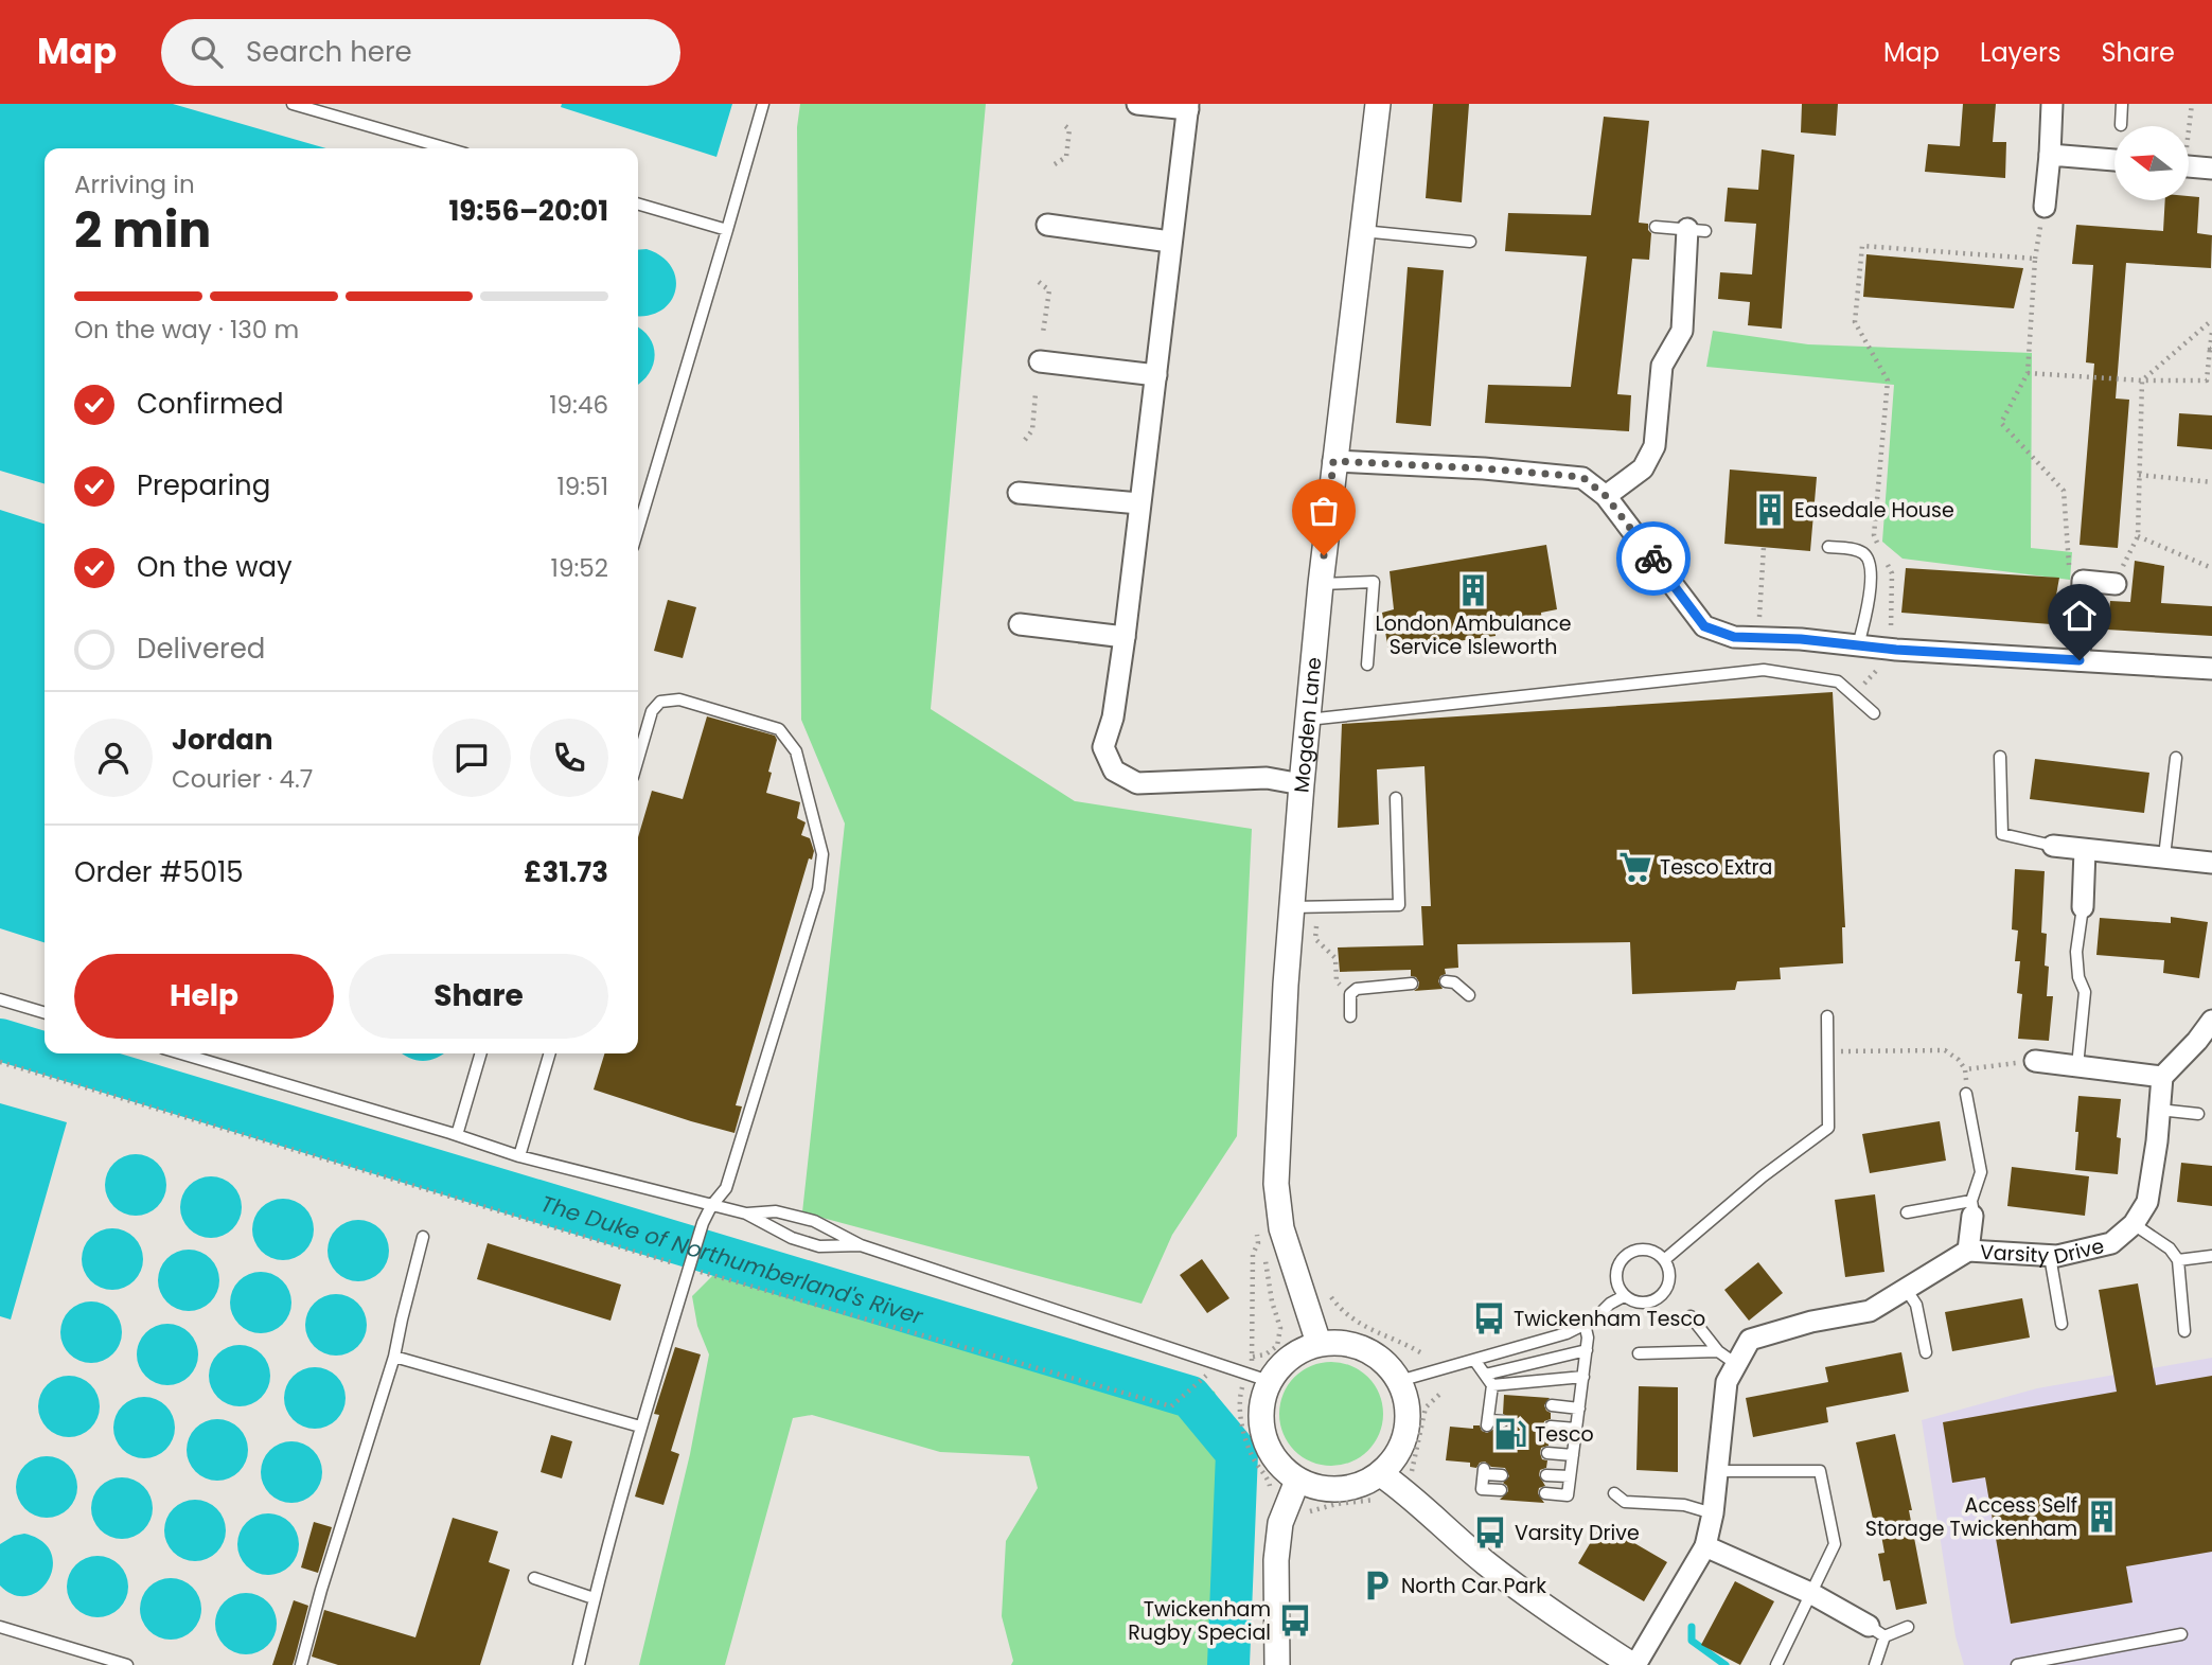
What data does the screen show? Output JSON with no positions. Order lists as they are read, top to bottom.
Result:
{
  "streets": {
    "street": ["Mogden Lane", "Varsity Drive"]
  },
  "water": ["The Duke of Northumberland's River"],
  "places": {
    "building": ["Easedale House", "London Ambulance Service Isleworth", "Access Self Storage Twickenham"],
    "supermarket": ["Tesco Extra"],
    "bus stop": ["Twickenham Tesco", "Varsity Drive", "Twickenham Rugby Special"],
    "fuel station": ["Tesco"],
    "parking": ["North Car Park"]
  },
  "north": "left",
  "page": {
    "header": "Map",
    "search": "Search here",
    "nav": ["Map", "Layers", "Share"],
    "heading": ["2 min", "Arriving in", "19:56–20:01"],
    "panel": [
      "Jordan",
      "Courier · 4.7",
      "Order #5015",
      "£31.73"
    ],
    "bar": "On the way · 130 m",
    "list": [
      ["Confirmed", "19:46"],
      ["Preparing", "19:51"],
      ["On the way", "19:52"],
      "Delivered"
    ],
    "buttons": ["Help", "Share"]
  }
}
